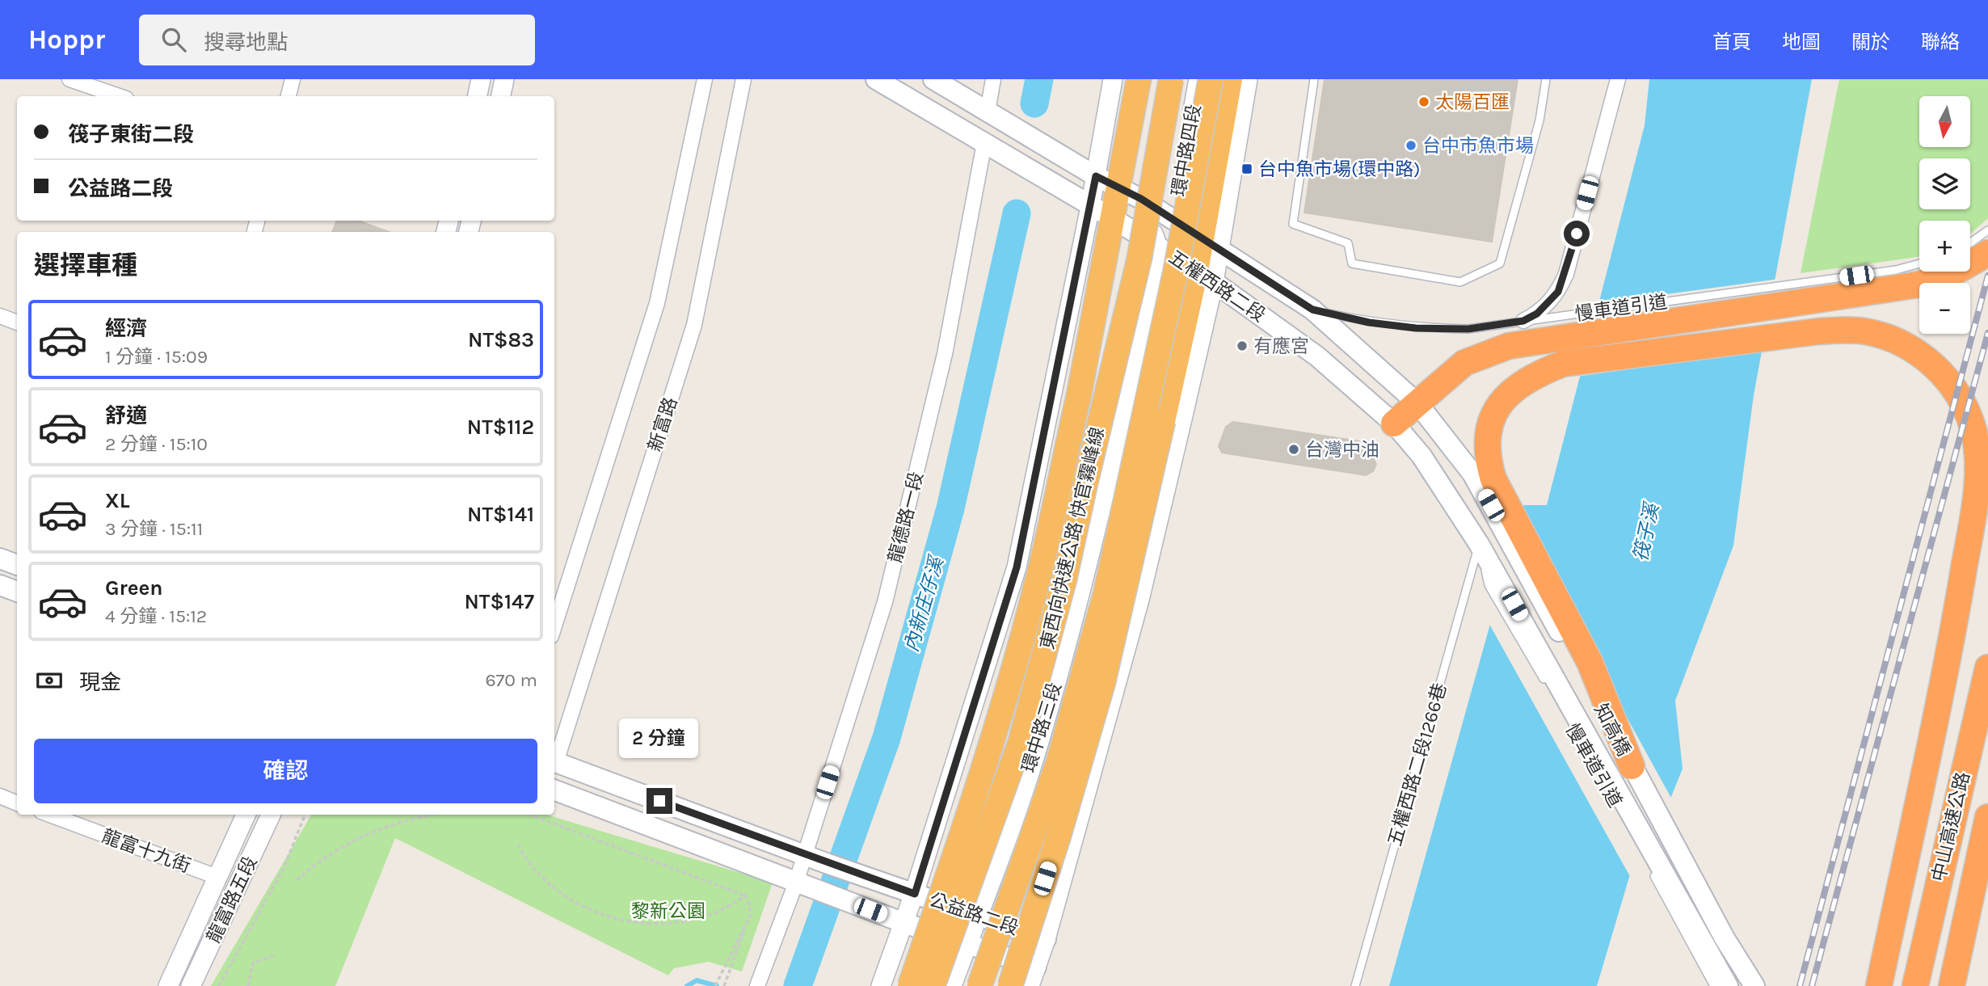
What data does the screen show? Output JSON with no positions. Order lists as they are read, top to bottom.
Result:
{
  "streets": {
    "highway": ["東西向快速公路 快官霧峰線", "中山高速公路"],
    "main road": ["五權西路二段", "知高橋", "公益路二段"],
    "street": [
      "環中路四段",
      "新富路",
      "龍德路一段",
      "環中路三段",
      "龍富十九街",
      "龍富路五段"
    ],
    "lane": ["慢車道引道", "五權西路二段1266巷"]
  },
  "crossings": [
    ["環中路四段", "五權西路二段"],
    ["環中路四段", "環中路三段"],
    ["五權西路二段", "慢車道引道"],
    ["五權西路二段", "龍德路一段"],
    ["五權西路二段", "環中路三段"],
    ["五權西路二段", "知高橋"],
    ["五權西路二段", "五權西路二段1266巷"],
    ["龍德路一段", "公益路二段"],
    ["環中路三段", "公益路二段"],
    ["龍富十九街", "龍富路五段"]
  ],
  "water": ["筏子溪", "內新庄仔溪"],
  "parks": ["黎新公園"],
  "places": {
    "other": [
      "太陽百匯",
      "台中市魚市場",
      "有應宮",
      "台灣中油"
    ],
    "transit": ["台中魚市場(環中路)"]
  },
  "north": "bottom",
  "page": {
    "header": "Hoppr",
    "search": "搜尋地點",
    "nav": [
      "首頁",
      "地圖",
      "關於",
      "聯絡"
    ],
    "map_buttons": ["+", "−"],
    "banner": ["筏子東街二段", "公益路二段"],
    "heading": "選擇車種",
    "list": [
      {
        "name": "經濟",
        "note": "1 分鐘 · 15:09",
        "value": "NT$83"
      },
      {
        "name": "舒適",
        "note": "2 分鐘 · 15:10",
        "value": "NT$112"
      },
      {
        "name": "XL",
        "note": "3 分鐘 · 15:11",
        "value": "NT$141"
      },
      {
        "name": "Green",
        "note": "4 分鐘 · 15:12",
        "value": "NT$147"
      }
    ],
    "pay": ["現金", "670 m"],
    "bubble": "2 分鐘",
    "buttons": "確認"
  }
}
